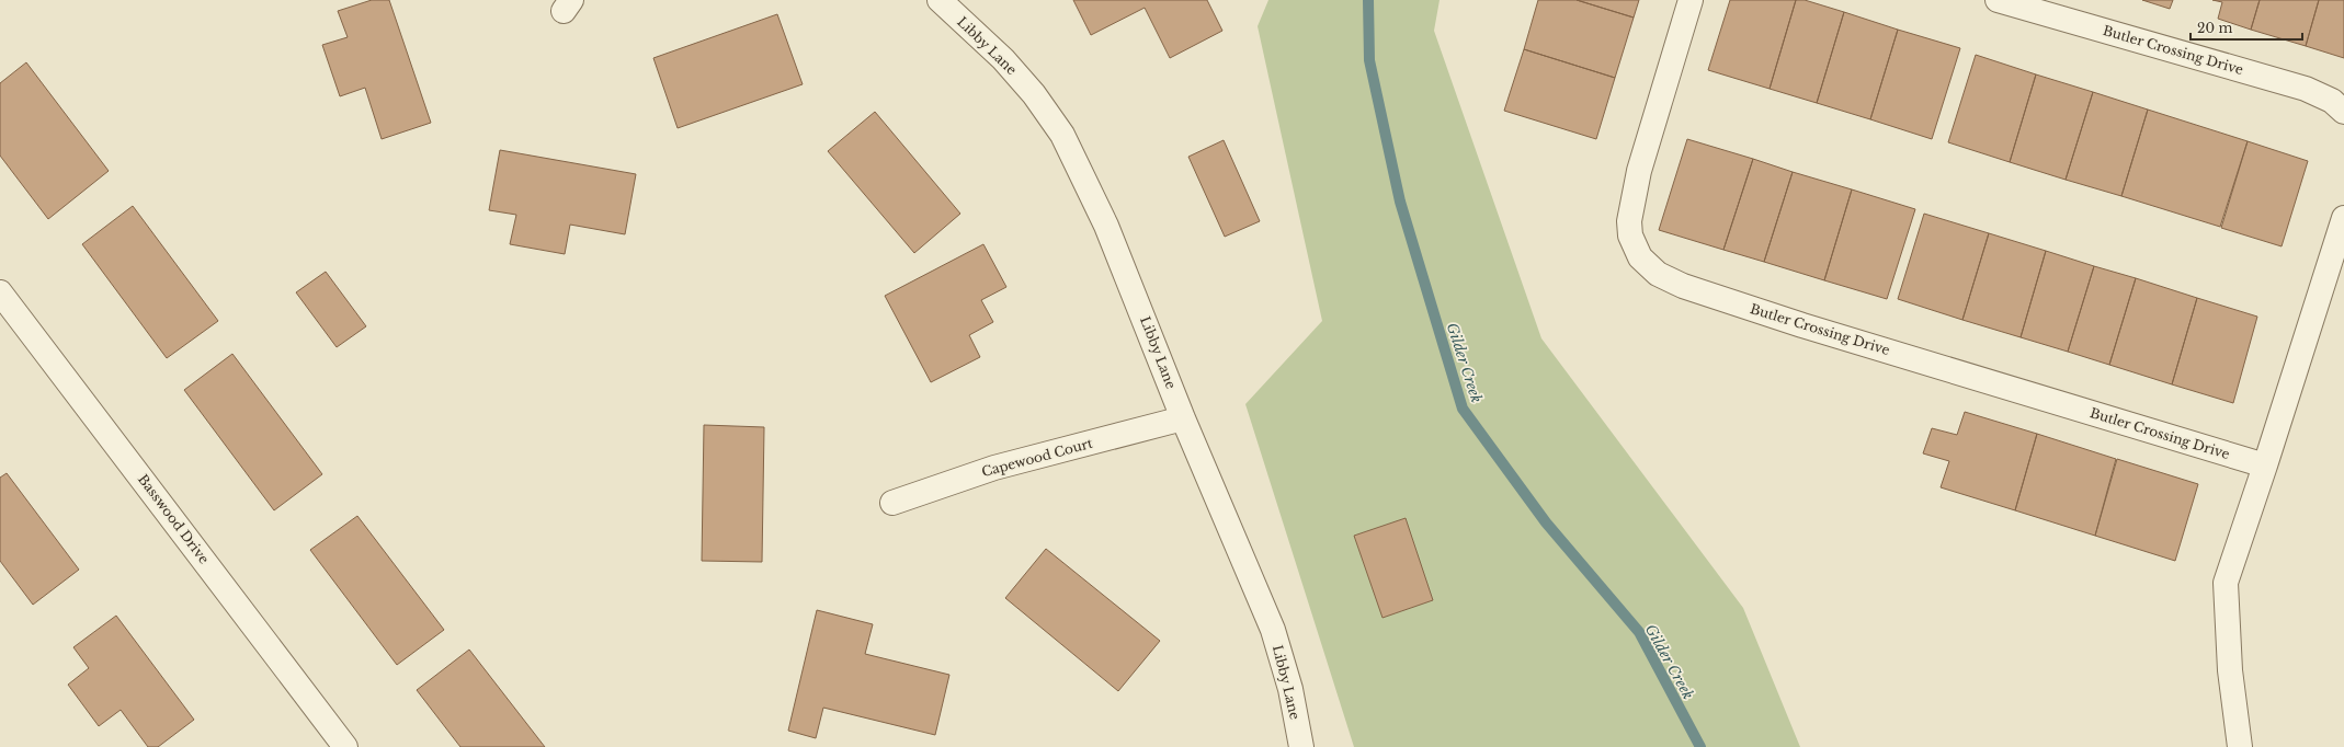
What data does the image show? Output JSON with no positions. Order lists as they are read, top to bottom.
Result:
{
  "streets": {
    "street": [
      "Libby Lane",
      "Butler Crossing Drive",
      "Capewood Court",
      "Basswood Drive"
    ]
  },
  "crossings": [
    ["Libby Lane", "Capewood Court"]
  ],
  "water": ["Gilder Creek"],
  "scale_bar": "20 m"
}
